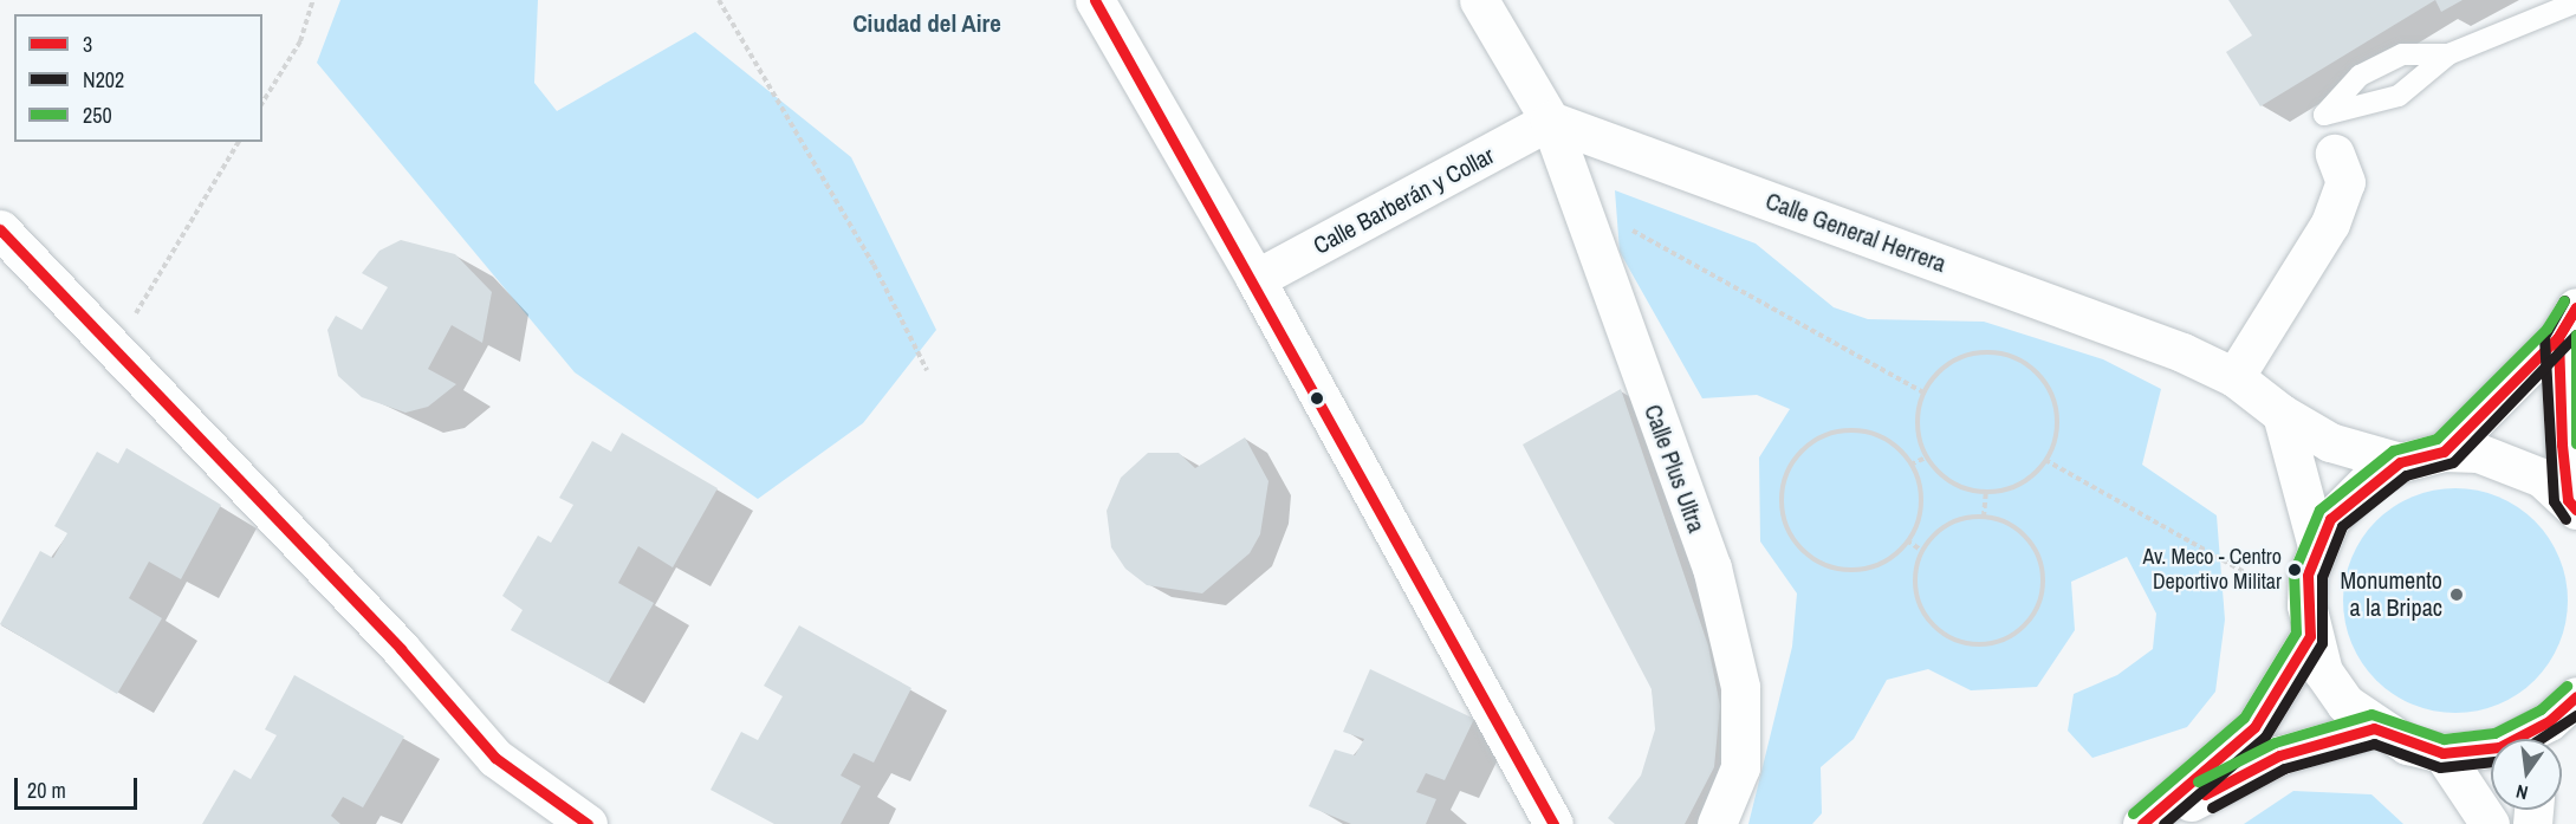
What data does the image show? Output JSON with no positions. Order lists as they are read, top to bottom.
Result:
{
  "streets": {
    "street": ["Calle Barberán y Collar", "Calle General Herrera", "Calle Plus Ultra"]
  },
  "crossings": [
    ["Calle Barberán y Collar", "Calle General Herrera"],
    ["Calle Barberán y Collar", "Calle Plus Ultra"],
    ["Calle General Herrera", "Calle Plus Ultra"]
  ],
  "districts": ["Ciudad del Aire"],
  "places": ["Av. Meco - Centro Deportivo Militar", "Monumento a la Bripac"],
  "lines": ["transit line 3", "transit line N202", "transit line 250"],
  "legend": ["3", "N202", "250"],
  "scale_bar": "20 m",
  "north": "bottom"
}
